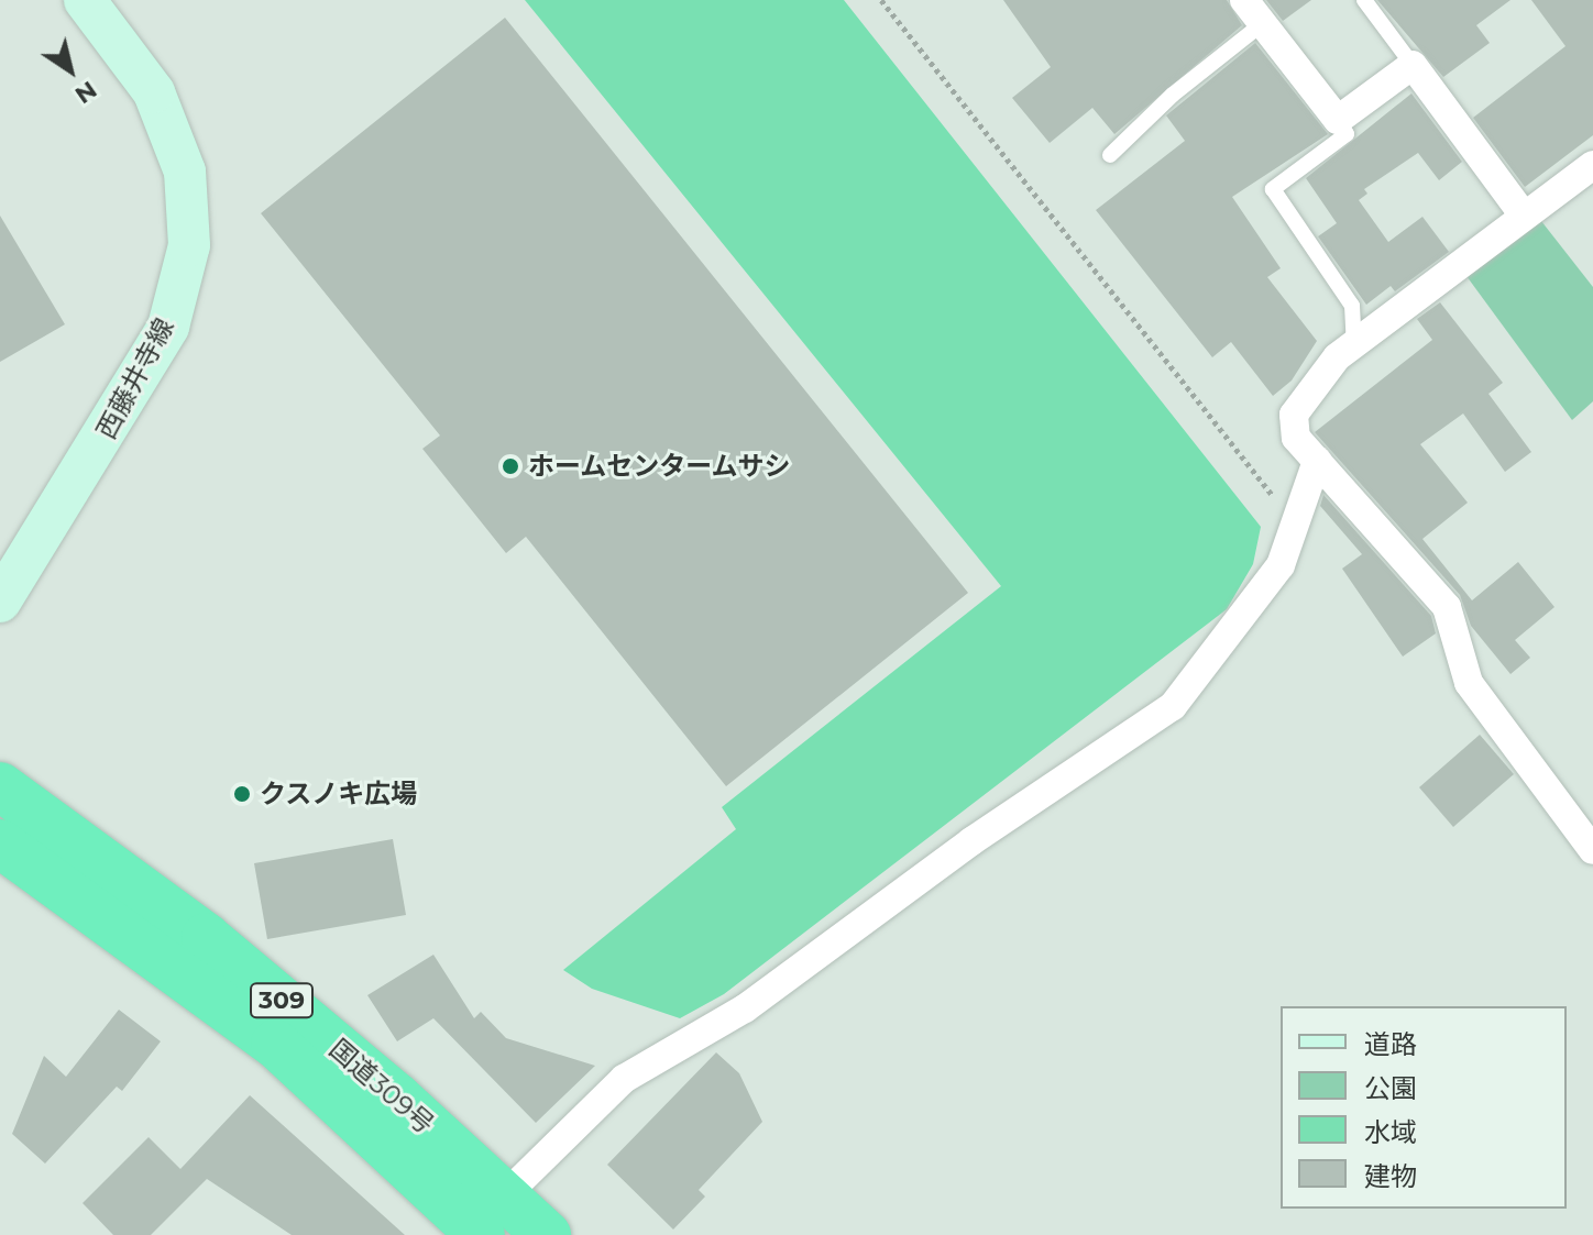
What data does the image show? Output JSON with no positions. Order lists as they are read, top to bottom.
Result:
{
  "streets": {
    "highway": ["309", "国道309号"],
    "main road": ["西藤井寺線"]
  },
  "places": ["ホームセンタームサシ", "クスノキ広場"],
  "legend": [
    "道路",
    "公園",
    "水域",
    "建物"
  ],
  "north": "bottom right"
}
